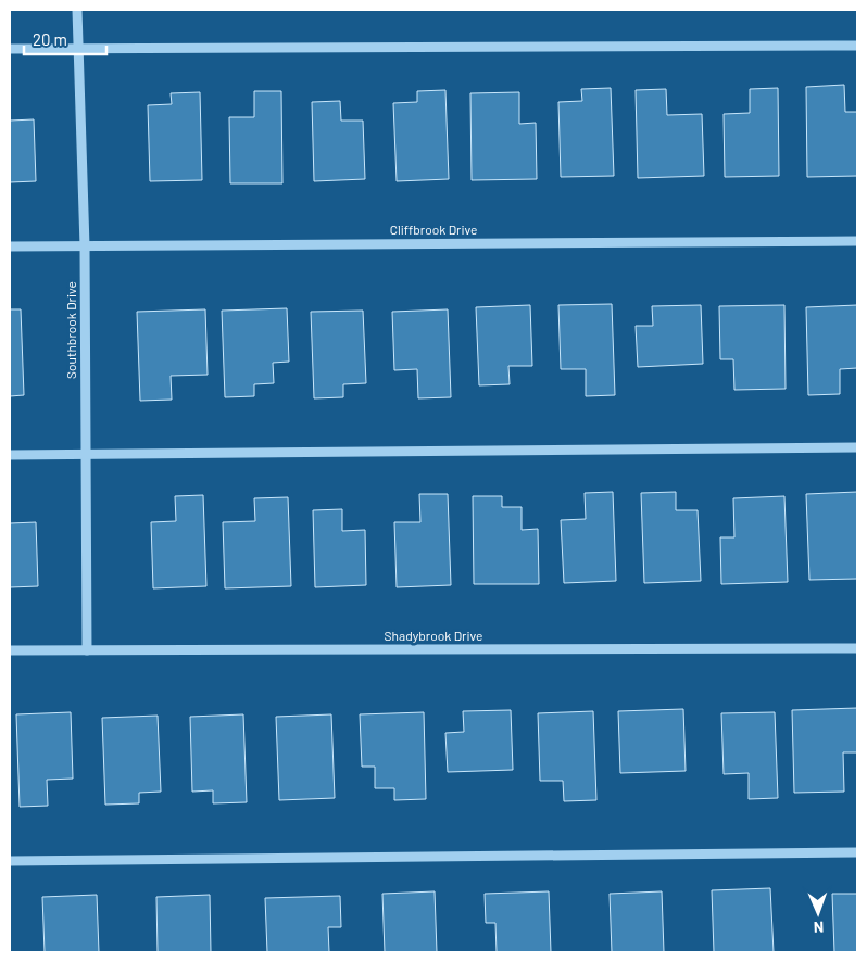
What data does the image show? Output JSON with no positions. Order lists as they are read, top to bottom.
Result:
{
  "streets": {
    "street": ["Cliffbrook Drive", "Southbrook Drive", "Shadybrook Drive"]
  },
  "crossings": [
    ["Cliffbrook Drive", "Southbrook Drive"],
    ["Southbrook Drive", "Shadybrook Drive"]
  ],
  "scale_bar": "20 m",
  "north": "bottom"
}
